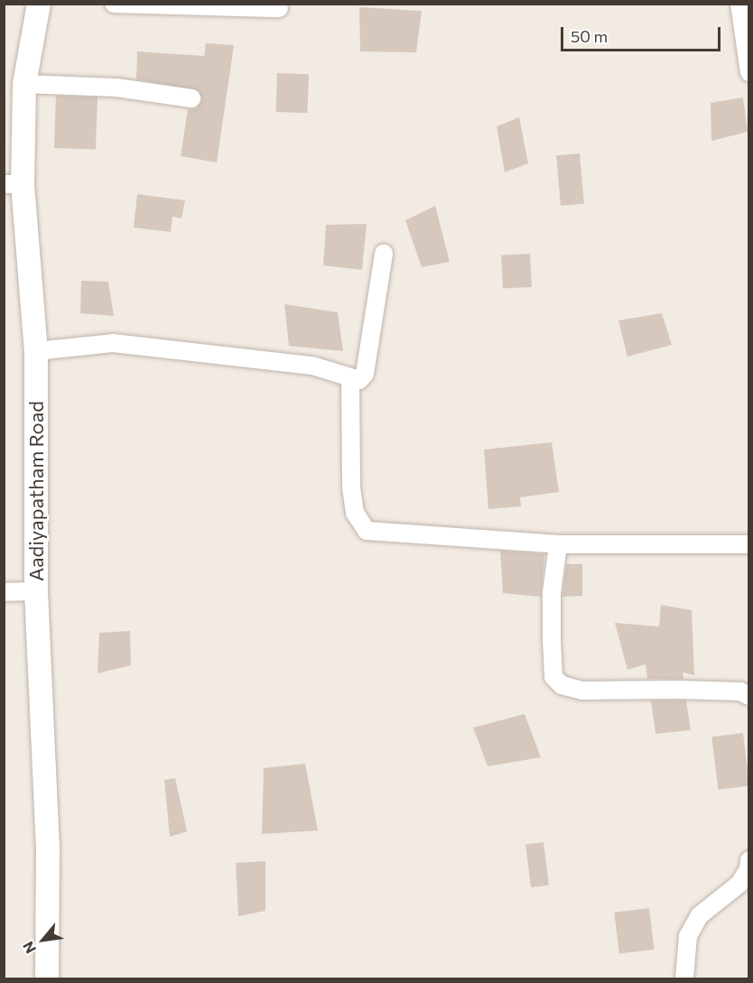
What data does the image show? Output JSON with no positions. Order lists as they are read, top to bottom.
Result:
{
  "streets": {
    "street": ["Aadiyapatham Road"]
  },
  "scale_bar": "50 m",
  "north": "bottom left"
}
